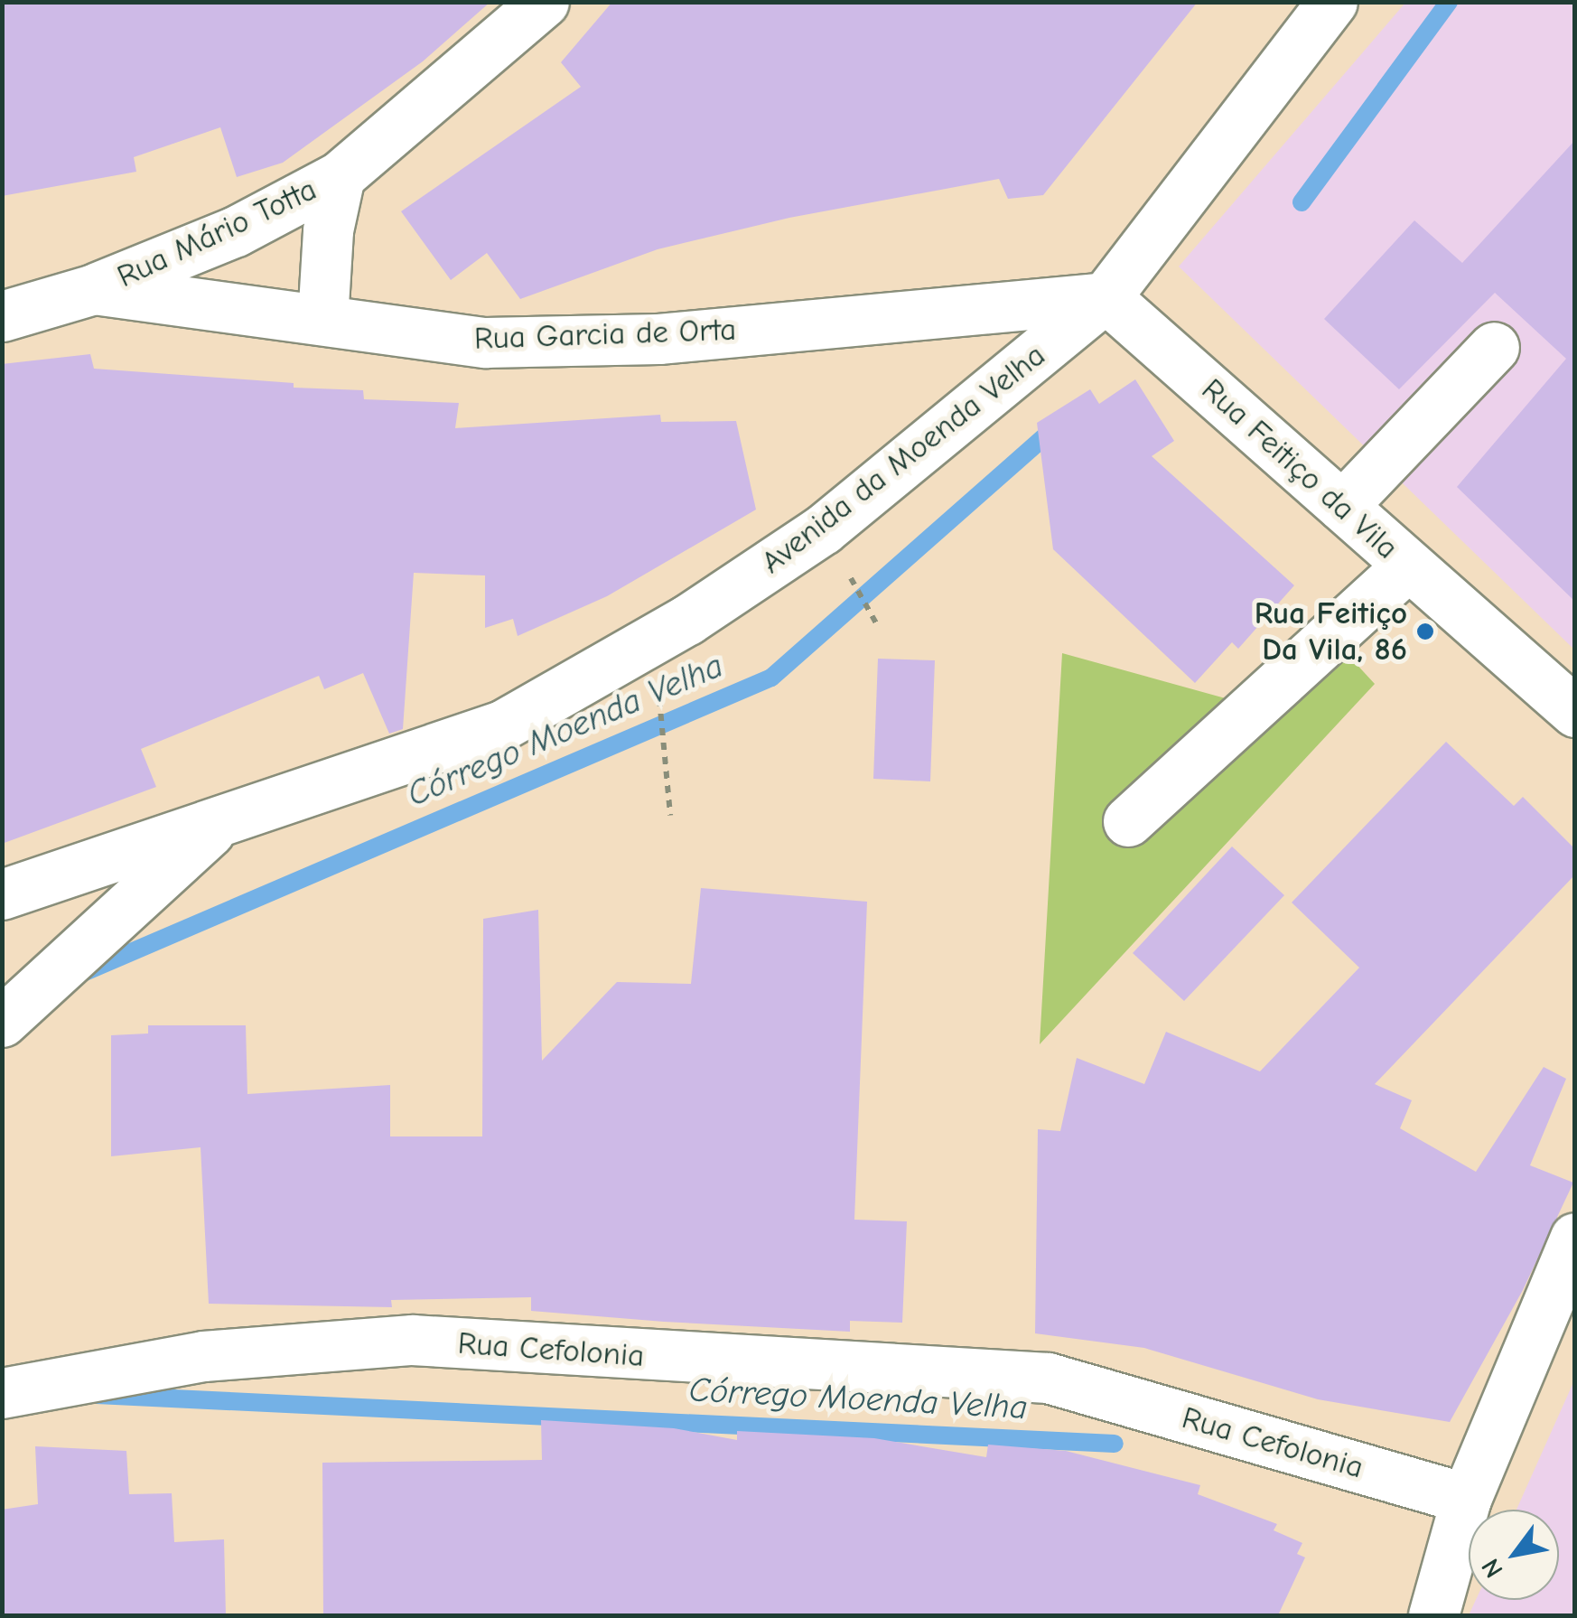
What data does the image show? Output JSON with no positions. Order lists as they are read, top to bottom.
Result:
{
  "streets": {
    "street": [
      "Rua Mário Totta",
      "Rua Garcia de Orta",
      "Avenida da Moenda Velha",
      "Rua Feitiço da Vila",
      "Rua Cefolonia"
    ]
  },
  "crossings": [
    ["Rua Mário Totta", "Rua Garcia de Orta"],
    ["Rua Garcia de Orta", "Avenida da Moenda Velha"],
    ["Rua Garcia de Orta", "Rua Feitiço da Vila"],
    ["Avenida da Moenda Velha", "Rua Feitiço da Vila"]
  ],
  "water": ["Córrego Moenda Velha"],
  "places": ["Rua Feitiço Da Vila, 86"],
  "north": "bottom left"
}
